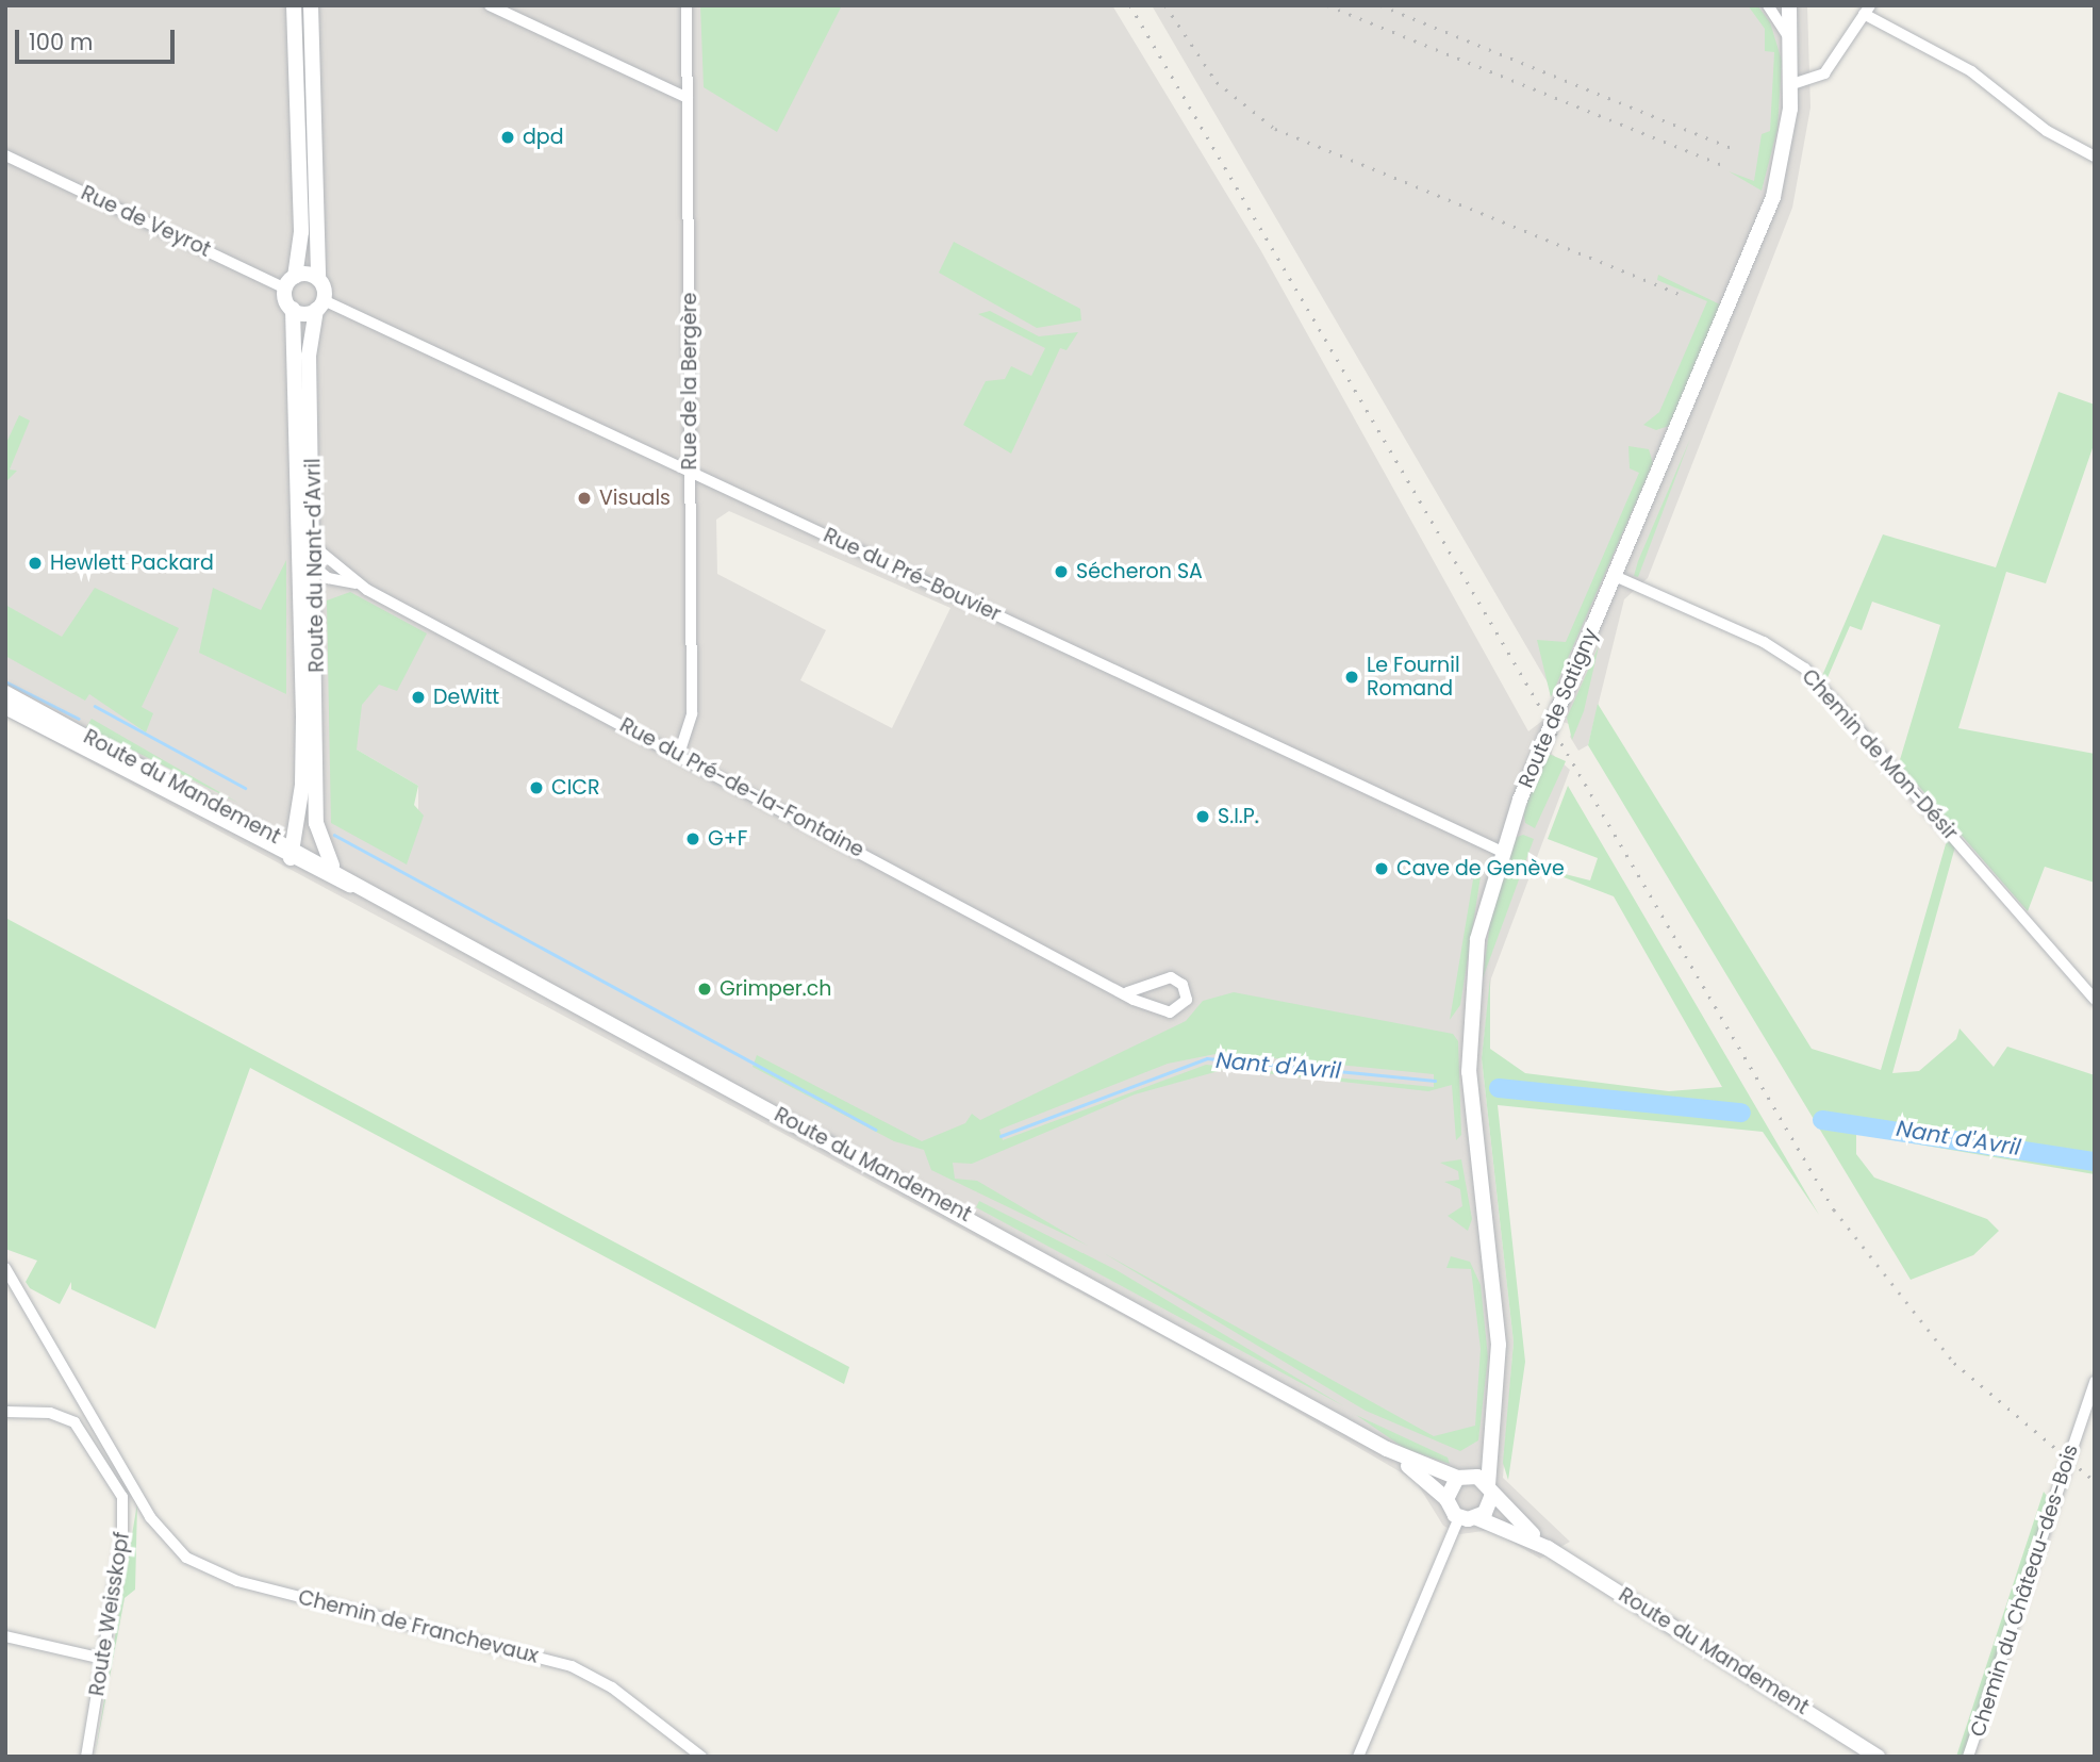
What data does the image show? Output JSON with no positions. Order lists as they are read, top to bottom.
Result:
{
  "streets": {
    "main road": ["Route du Nant-d'Avril", "Route de Satigny", "Route du Mandement"],
    "street": [
      "Rue de Veyrot",
      "Rue de la Bergère",
      "Rue du Pré-Bouvier",
      "Chemin de Mon-Désir",
      "Rue du Pré-de-la-Fontaine",
      "Chemin du Château-des-Bois",
      "Route Weisskopf",
      "Chemin de Franchevaux"
    ]
  },
  "crossings": [
    ["Rue de Veyrot", "Route du Nant-d'Avril"],
    ["Rue de la Bergère", "Rue du Pré-Bouvier"],
    ["Rue de la Bergère", "Rue du Pré-de-la-Fontaine"],
    ["Route du Nant-d'Avril", "Rue du Pré-Bouvier"],
    ["Route du Nant-d'Avril", "Route du Mandement"],
    ["Route du Nant-d'Avril", "Rue du Pré-de-la-Fontaine"],
    ["Rue du Pré-Bouvier", "Route de Satigny"],
    ["Route de Satigny", "Chemin de Mon-Désir"],
    ["Route de Satigny", "Route du Mandement"]
  ],
  "water": ["Nant d'Avril"],
  "places": [
    "dpd",
    "Visuals",
    "Hewlett Packard",
    "Sécheron SA",
    "Le Fournil Romand",
    "DeWitt",
    "CICR",
    "S.I.P.",
    "G+F",
    "Cave de Genève",
    "Grimper.ch"
  ],
  "scale_bar": "100 m"
}
